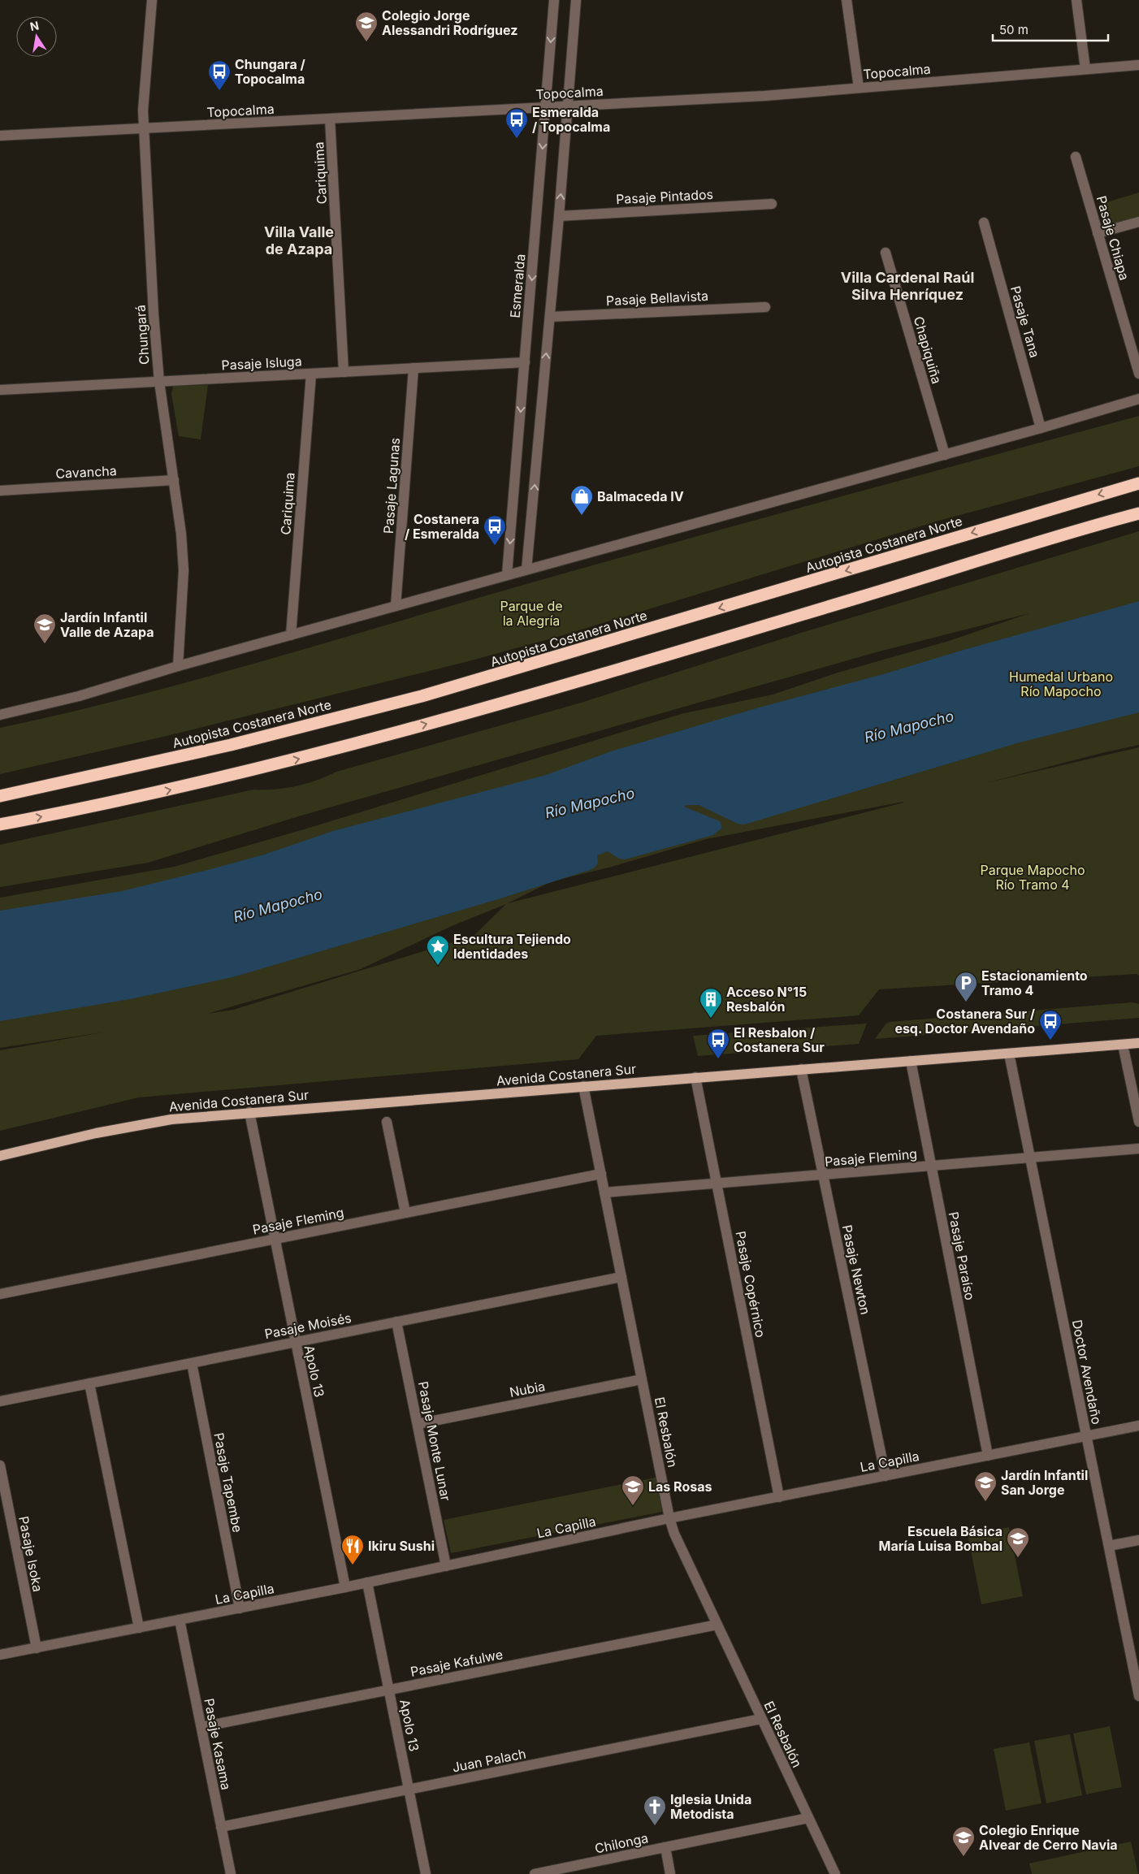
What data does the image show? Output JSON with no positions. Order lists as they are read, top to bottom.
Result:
{
  "streets": {
    "highway": ["Autopista Costanera Norte"],
    "main road": ["Avenida Costanera Sur"],
    "street": [
      "Topocalma",
      "Cariquima",
      "Pasaje Pintados",
      "Pasaje Chiapa",
      "Esmeralda",
      "Pasaje Bellavista",
      "Pasaje Tana",
      "Chungará",
      "Chapiquiña",
      "Pasaje Isluga",
      "Cavancha",
      "Pasaje Lagunas",
      "Pasaje Fleming",
      "Pasaje Paraíso",
      "Pasaje Newton",
      "Pasaje Copérnico",
      "Pasaje Moisés",
      "Apolo 13",
      "Doctor Avendaño",
      "Nubia",
      "El Resbalón",
      "Pasaje Monte Lunar",
      "La Capilla",
      "Pasaje Tapembe",
      "Pasaje Isoka",
      "Pasaje Kafulwe",
      "Pasaje Kasama",
      "Juan Palach",
      "Chilonga"
    ]
  },
  "crossings": [
    ["Topocalma", "Cariquima"],
    ["Topocalma", "Esmeralda"],
    ["Topocalma", "Chungará"],
    ["Cariquima", "Pasaje Isluga"],
    ["Esmeralda", "Pasaje Isluga"],
    ["Chungará", "Pasaje Isluga"],
    ["Chungará", "Cavancha"],
    ["Pasaje Isluga", "Pasaje Lagunas"],
    ["Avenida Costanera Sur", "Pasaje Paraíso"],
    ["Avenida Costanera Sur", "Pasaje Newton"],
    ["Avenida Costanera Sur", "Pasaje Copérnico"],
    ["Avenida Costanera Sur", "Apolo 13"],
    ["Avenida Costanera Sur", "Doctor Avendaño"],
    ["Avenida Costanera Sur", "El Resbalón"],
    ["Pasaje Fleming", "Pasaje Paraíso"],
    ["Pasaje Fleming", "Pasaje Newton"],
    ["Pasaje Fleming", "Pasaje Copérnico"],
    ["Pasaje Fleming", "Apolo 13"],
    ["Pasaje Fleming", "Doctor Avendaño"],
    ["Pasaje Fleming", "El Resbalón"],
    ["Pasaje Paraíso", "La Capilla"],
    ["Pasaje Newton", "La Capilla"],
    ["Pasaje Copérnico", "La Capilla"],
    ["Pasaje Moisés", "Apolo 13"],
    ["Pasaje Moisés", "El Resbalón"],
    ["Pasaje Moisés", "Pasaje Monte Lunar"],
    ["Pasaje Moisés", "Pasaje Tapembe"],
    ["Apolo 13", "La Capilla"],
    ["Apolo 13", "Pasaje Kafulwe"],
    ["Apolo 13", "Juan Palach"],
    ["Doctor Avendaño", "La Capilla"],
    ["Nubia", "El Resbalón"],
    ["Nubia", "Pasaje Monte Lunar"],
    ["El Resbalón", "La Capilla"],
    ["El Resbalón", "Pasaje Kafulwe"],
    ["El Resbalón", "Juan Palach"],
    ["El Resbalón", "Chilonga"],
    ["Pasaje Monte Lunar", "La Capilla"],
    ["La Capilla", "Pasaje Tapembe"],
    ["La Capilla", "Pasaje Isoka"],
    ["La Capilla", "Pasaje Kasama"],
    ["Pasaje Kafulwe", "Pasaje Kasama"],
    ["Pasaje Kasama", "Juan Palach"]
  ],
  "districts": ["Villa Valle de Azapa", "Villa Cardenal Raúl Silva Henríquez"],
  "water": ["Río Mapocho"],
  "parks": ["Parque de la Alegría", "Humedal Urbano Río Mapocho", "Parque Mapocho Río Tramo 4"],
  "places": {
    "school or university": [
      "Colegio Jorge Alessandri Rodríguez",
      "Jardín Infantil Valle de Azapa",
      "Jardín Infantil San Jorge",
      "Las Rosas",
      "Escuela Básica María Luisa Bombal",
      "Colegio Enrique Alvear de Cerro Navia"
    ],
    "bus stop": [
      "Chungara / Topocalma",
      "Esmeralda / Topocalma",
      "Costanera / Esmeralda",
      "Costanera Sur / esq. Doctor Avendaño",
      "El Resbalon / Costanera Sur"
    ],
    "shop": ["Balmaceda IV"],
    "place": ["Escultura Tejiendo Identidades"],
    "parking": ["Estacionamiento Tramo 4"],
    "building": ["Acceso N°15 Resbalón"],
    "restaurant": ["Ikiru Sushi"],
    "church": ["Iglesia Unida Metodista"]
  },
  "scale_bar": "50 m",
  "north": "top"
}
